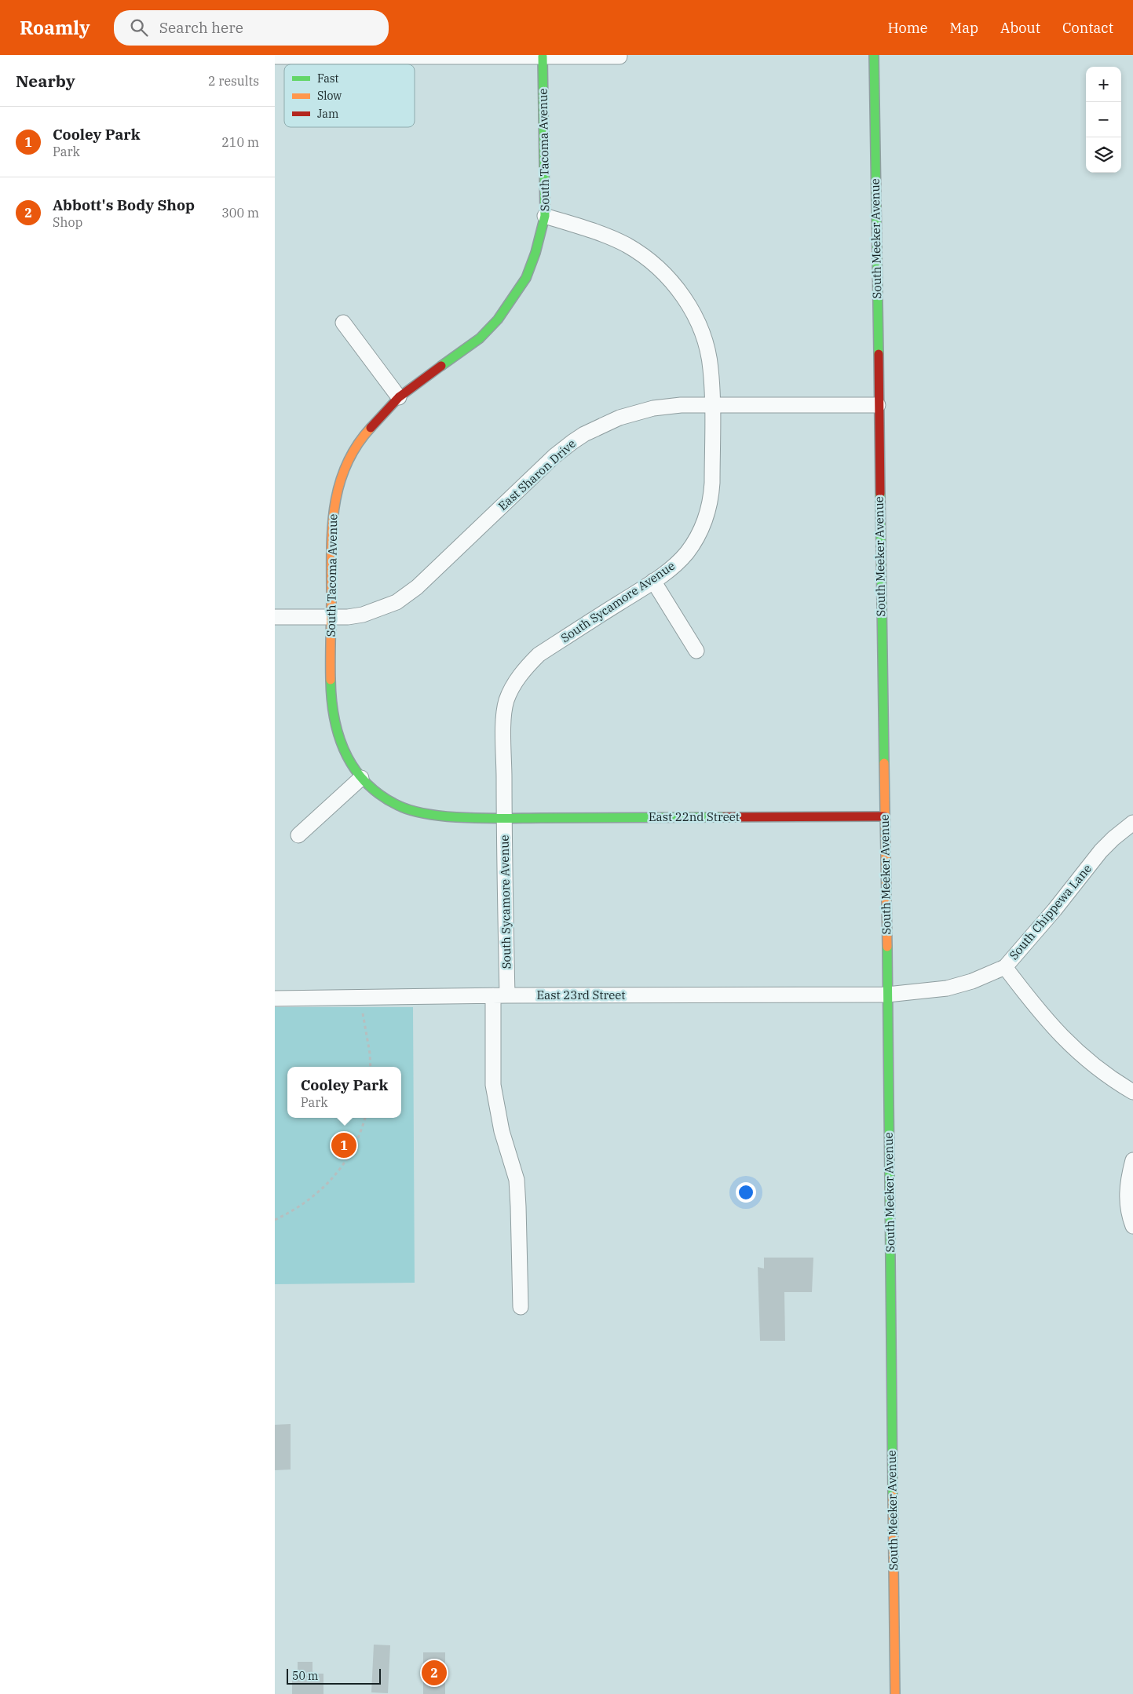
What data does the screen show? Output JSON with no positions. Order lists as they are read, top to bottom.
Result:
{
  "streets": {
    "street": [
      "South Tacoma Avenue",
      "South Meeker Avenue",
      "East Sharon Drive",
      "South Sycamore Avenue",
      "East 22nd Street",
      "South Chippewa Lane",
      "East 23rd Street"
    ]
  },
  "crossings": [
    ["South Tacoma Avenue", "East Sharon Drive"],
    ["South Tacoma Avenue", "South Sycamore Avenue"],
    ["South Tacoma Avenue", "East 22nd Street"],
    ["South Meeker Avenue", "East Sharon Drive"],
    ["South Meeker Avenue", "East 22nd Street"],
    ["South Meeker Avenue", "South Chippewa Lane"],
    ["South Meeker Avenue", "East 23rd Street"],
    ["East Sharon Drive", "South Sycamore Avenue"],
    ["South Sycamore Avenue", "East 22nd Street"],
    ["South Sycamore Avenue", "East 23rd Street"],
    ["South Chippewa Lane", "East 23rd Street"]
  ],
  "legend": ["Fast", "Slow", "Jam"],
  "scale_bar": "50 m",
  "page": {
    "header": "Roamly",
    "search": "Search here",
    "nav": [
      "Home",
      "Map",
      "About",
      "Contact"
    ],
    "heading": ["Nearby", "2 results"],
    "map_buttons": ["+", "−"],
    "list": [
      {
        "mark": "1",
        "name": "Cooley Park",
        "note": "Park",
        "value": "210 m"
      },
      {
        "mark": "2",
        "name": "Abbott's Body Shop",
        "note": "Shop",
        "value": "300 m"
      }
    ],
    "popup": ["Cooley Park", "Park"],
    "pins": ["1", "2"],
    "scale": "50 m"
  }
}
